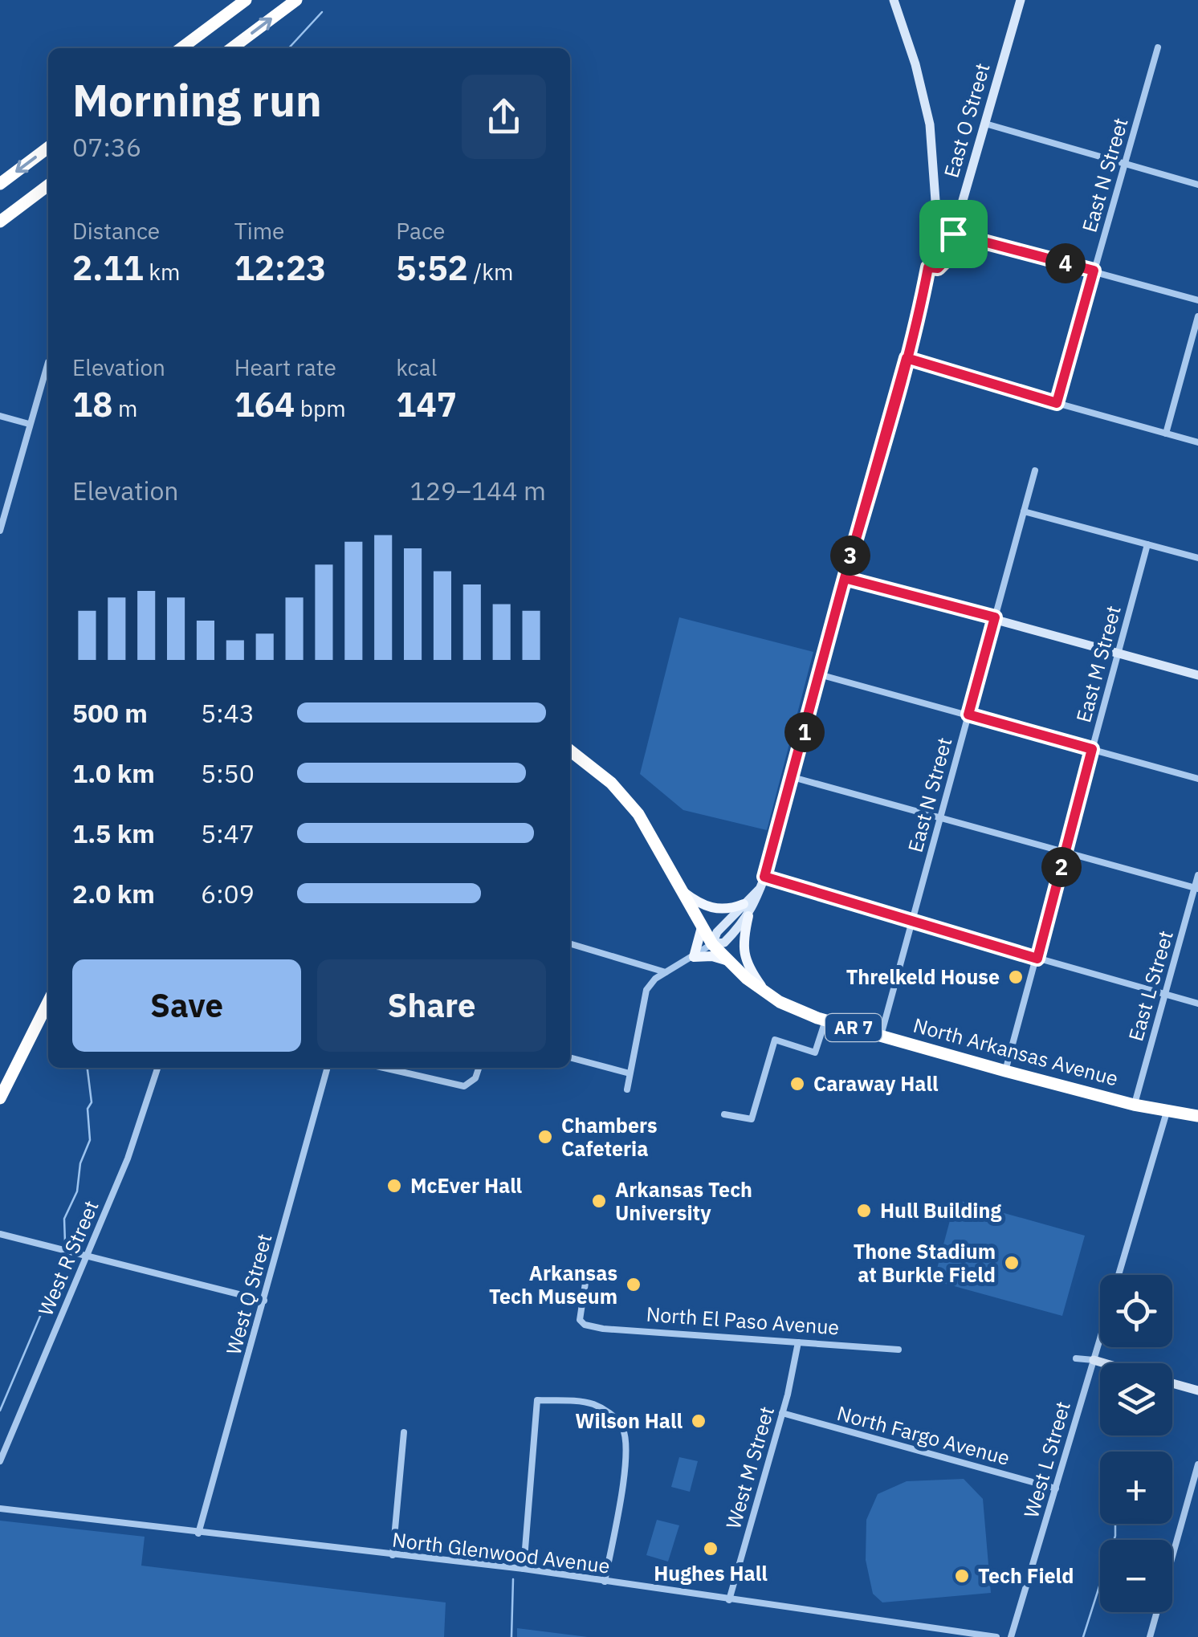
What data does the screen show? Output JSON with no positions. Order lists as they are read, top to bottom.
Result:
{
  "streets": {
    "highway": ["AR 7", "North Arkansas Avenue"],
    "street": [
      "East O Street",
      "East N Street",
      "East M Street",
      "East L Street",
      "West R Street",
      "West Q Street",
      "North El Paso Avenue",
      "North Fargo Avenue",
      "West L Street",
      "West M Street",
      "North Glenwood Avenue"
    ]
  },
  "crossings": [
    ["East O Street", "North Arkansas Avenue"],
    ["East N Street", "North Arkansas Avenue"],
    ["East M Street", "North Arkansas Avenue"],
    ["East L Street", "North Arkansas Avenue"],
    ["North Arkansas Avenue", "West L Street"],
    ["West Q Street", "North Glenwood Avenue"],
    ["North El Paso Avenue", "West M Street"],
    ["North Fargo Avenue", "West L Street"],
    ["North Fargo Avenue", "West M Street"],
    ["West M Street", "North Glenwood Avenue"]
  ],
  "places": [
    "Threlkeld House",
    "Caraway Hall",
    "Chambers Cafeteria",
    "McEver Hall",
    "Arkansas Tech University",
    "Hull Building",
    "Thone Stadium at Burkle Field",
    "Arkansas Tech Museum",
    "Wilson Hall",
    "Hughes Hall",
    "Tech Field"
  ],
  "page": {
    "heading": ["Morning run", "07:36"],
    "stats": [
      ["Distance", "2.11 km"],
      ["Time", "12:23"],
      ["Pace", "5:52 /km"],
      ["Elevation", "18 m"],
      ["Heart rate", "164 bpm"],
      ["kcal", "147"]
    ],
    "pins": [
      "4",
      "3",
      "1",
      "2"
    ],
    "chart": ["Elevation", "129–144 m"],
    "list": [
      {
        "name": "500 m",
        "note": "5:43"
      },
      {
        "name": "1.0 km",
        "note": "5:50"
      },
      {
        "name": "1.5 km",
        "note": "5:47"
      },
      {
        "name": "2.0 km",
        "note": "6:09"
      }
    ],
    "buttons": ["Save", "Share"],
    "map_buttons": ["+", "−"]
  }
}
